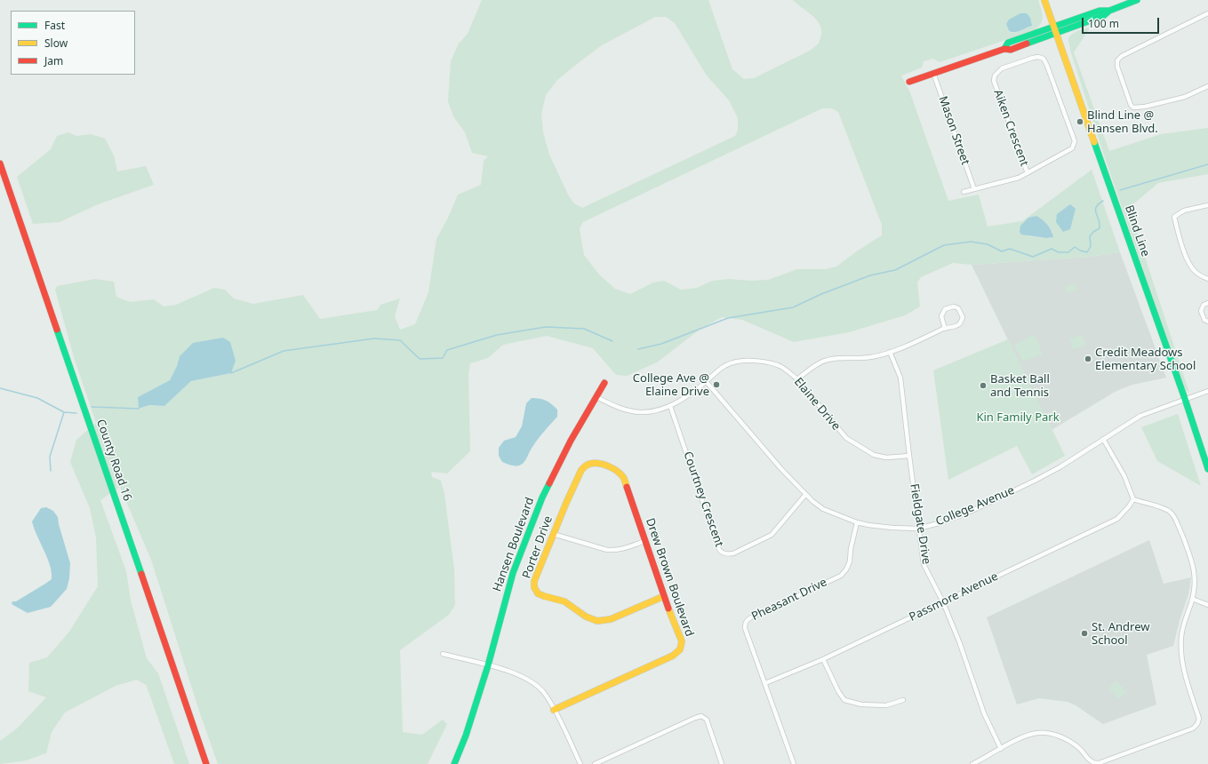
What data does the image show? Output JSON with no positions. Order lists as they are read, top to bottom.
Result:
{
  "streets": {
    "street": [
      "Aiken Crescent",
      "Mason Street",
      "Blind Line",
      "Elaine Drive",
      "County Road 16",
      "Courtney Crescent",
      "College Avenue",
      "Fieldgate Drive",
      "Hansen Boulevard",
      "Porter Drive",
      "Drew Brown Boulevard",
      "Passmore Avenue",
      "Pheasant Drive"
    ]
  },
  "crossings": [
    ["Blind Line", "College Avenue"],
    ["Elaine Drive", "College Avenue"],
    ["Elaine Drive", "Fieldgate Drive"],
    ["Courtney Crescent", "College Avenue"],
    ["College Avenue", "Fieldgate Drive"],
    ["College Avenue", "Pheasant Drive"],
    ["Fieldgate Drive", "Passmore Avenue"],
    ["Porter Drive", "Drew Brown Boulevard"],
    ["Passmore Avenue", "Pheasant Drive"]
  ],
  "parks": ["Kin Family Park"],
  "places": [
    "Blind Line @ Hansen Blvd.",
    "Credit Meadows Elementary School",
    "College Ave @ Elaine Drive",
    "Basket Ball and Tennis",
    "St. Andrew School"
  ],
  "legend": ["Fast", "Slow", "Jam"],
  "scale_bar": "100 m"
}
